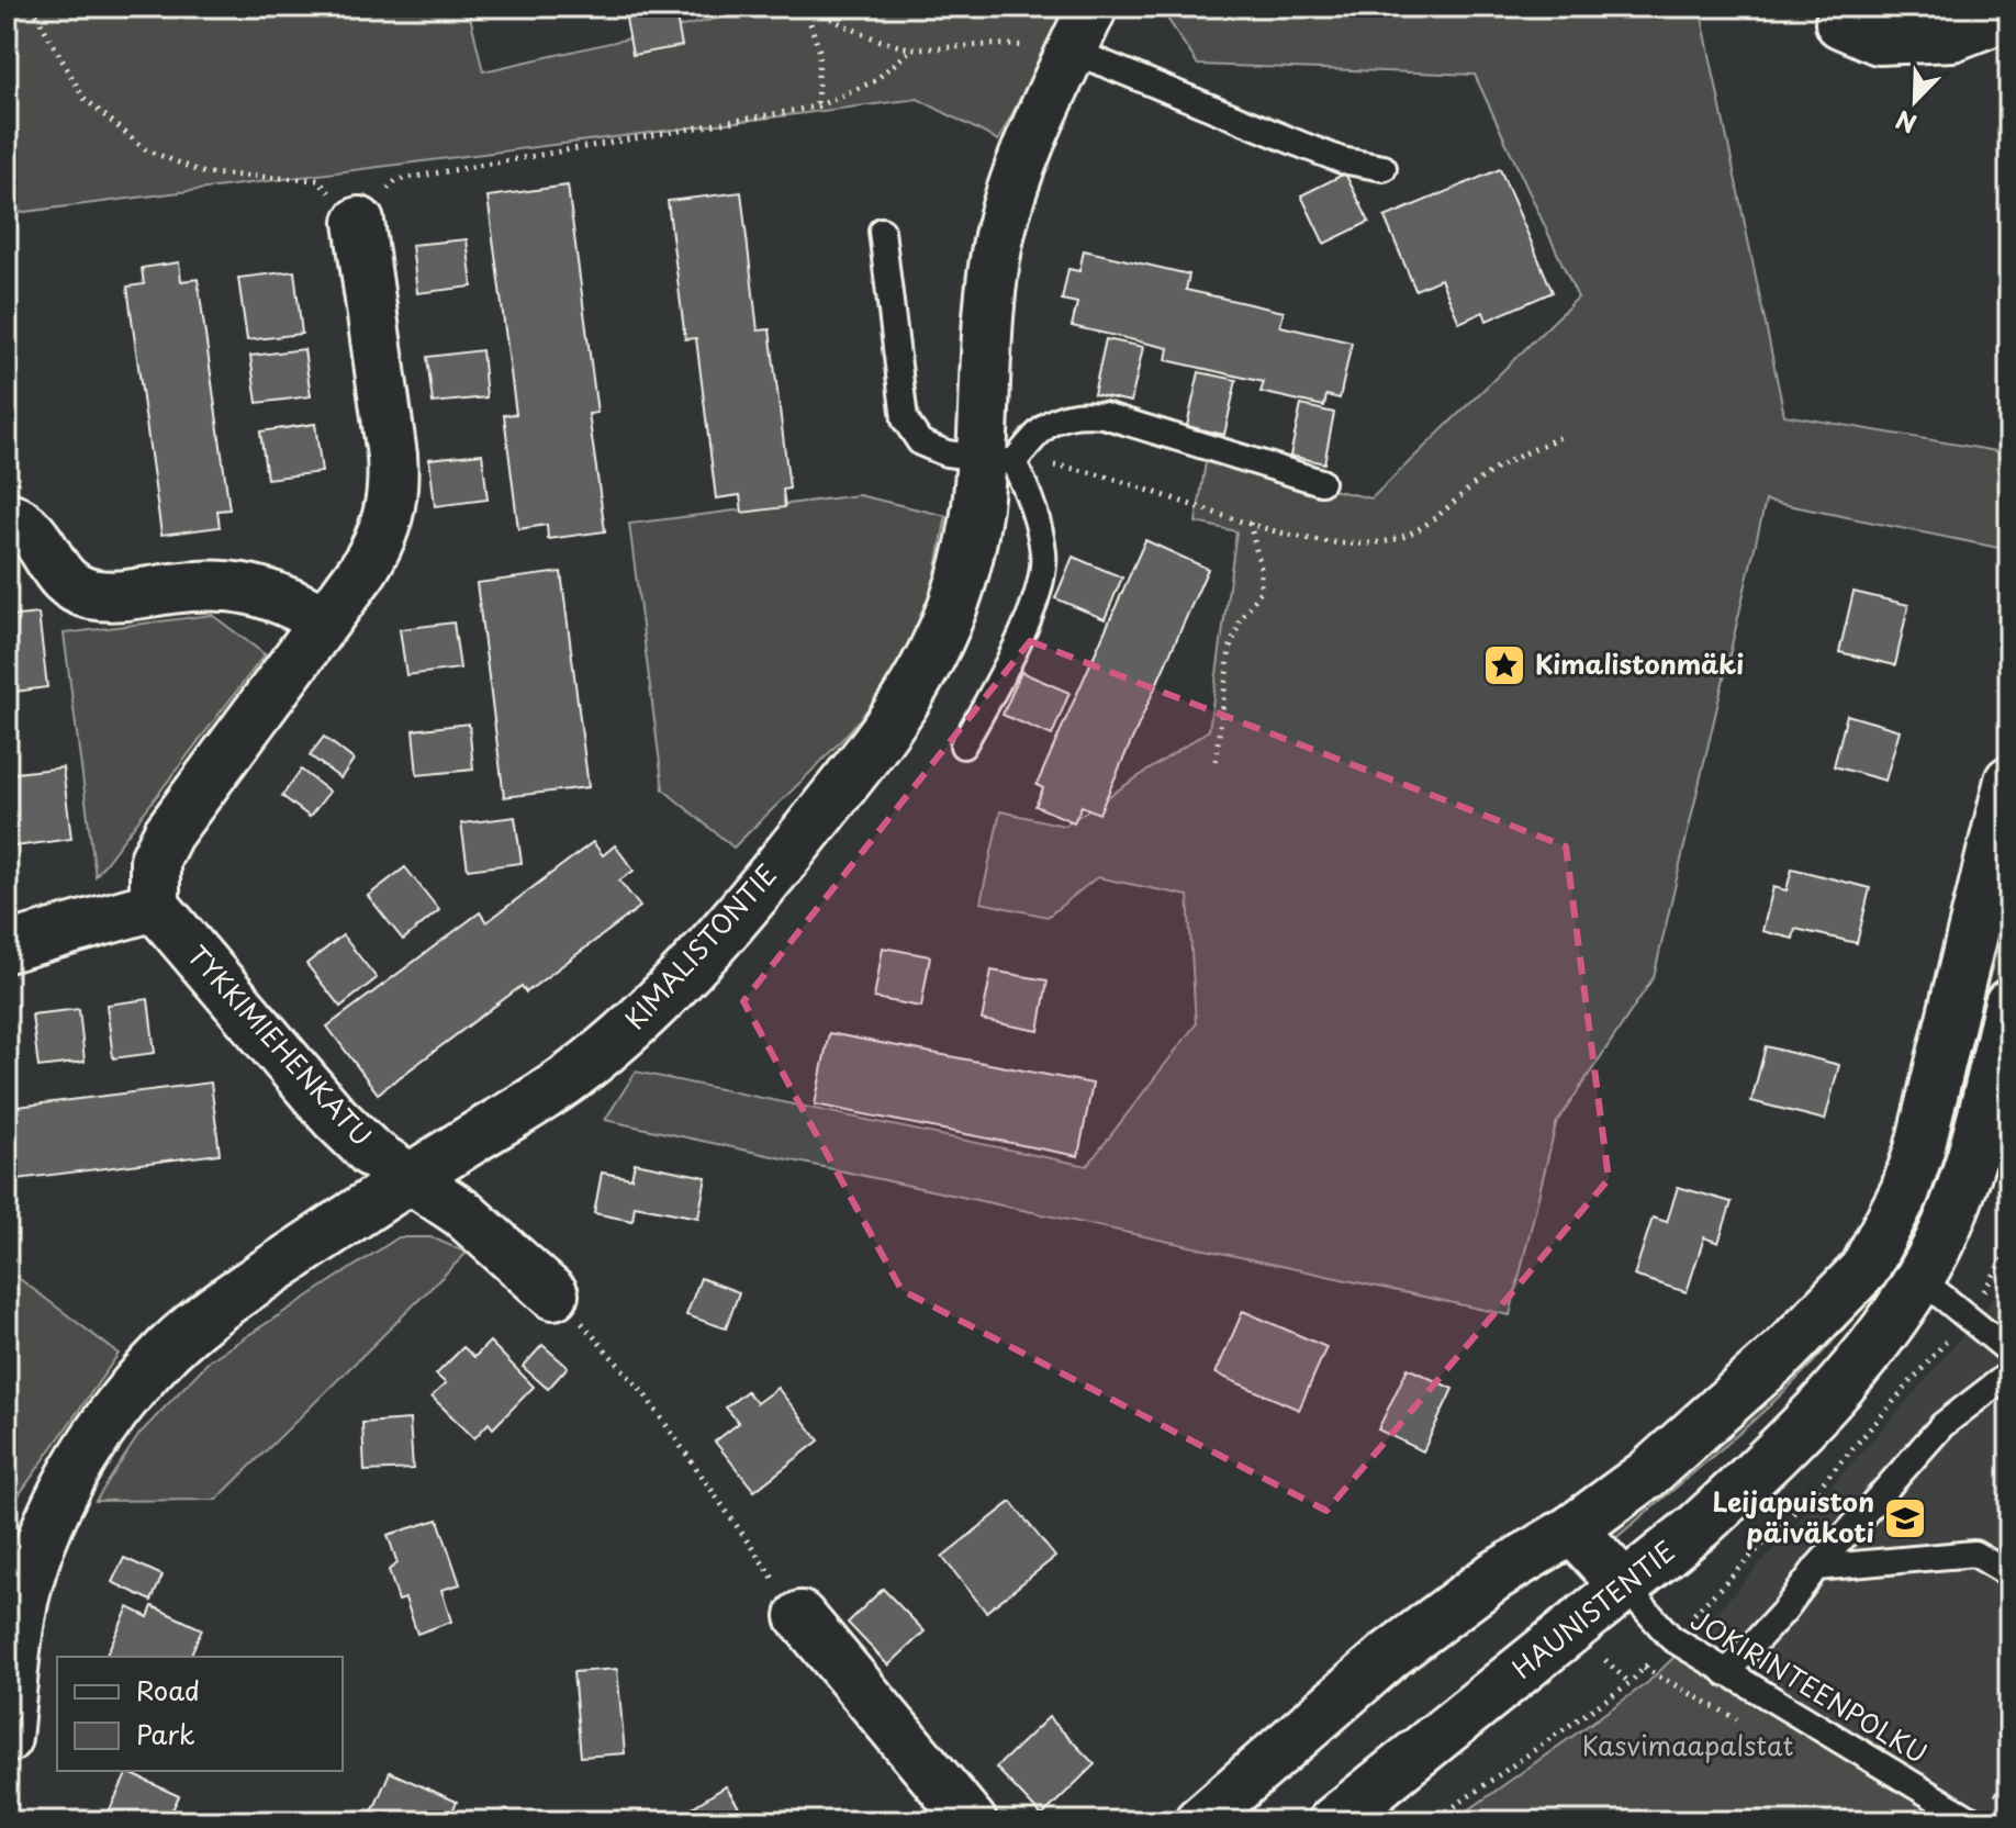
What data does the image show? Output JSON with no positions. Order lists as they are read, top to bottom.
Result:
{
  "streets": {
    "street": ["KIMALISTONTIE", "TYKKIMIEHENKATU", "HAUNISTENTIE"],
    "lane": ["JOKIRINTEENPOLKU"]
  },
  "crossings": [
    ["KIMALISTONTIE", "TYKKIMIEHENKATU"],
    ["HAUNISTENTIE", "JOKIRINTEENPOLKU"]
  ],
  "parks": ["Kasvimaapalstat"],
  "places": {
    "place": ["Kimalistonmäki"],
    "school or university": ["Leijapuiston päiväkoti"]
  },
  "legend": ["Road", "Park"],
  "north": "bottom left"
}
